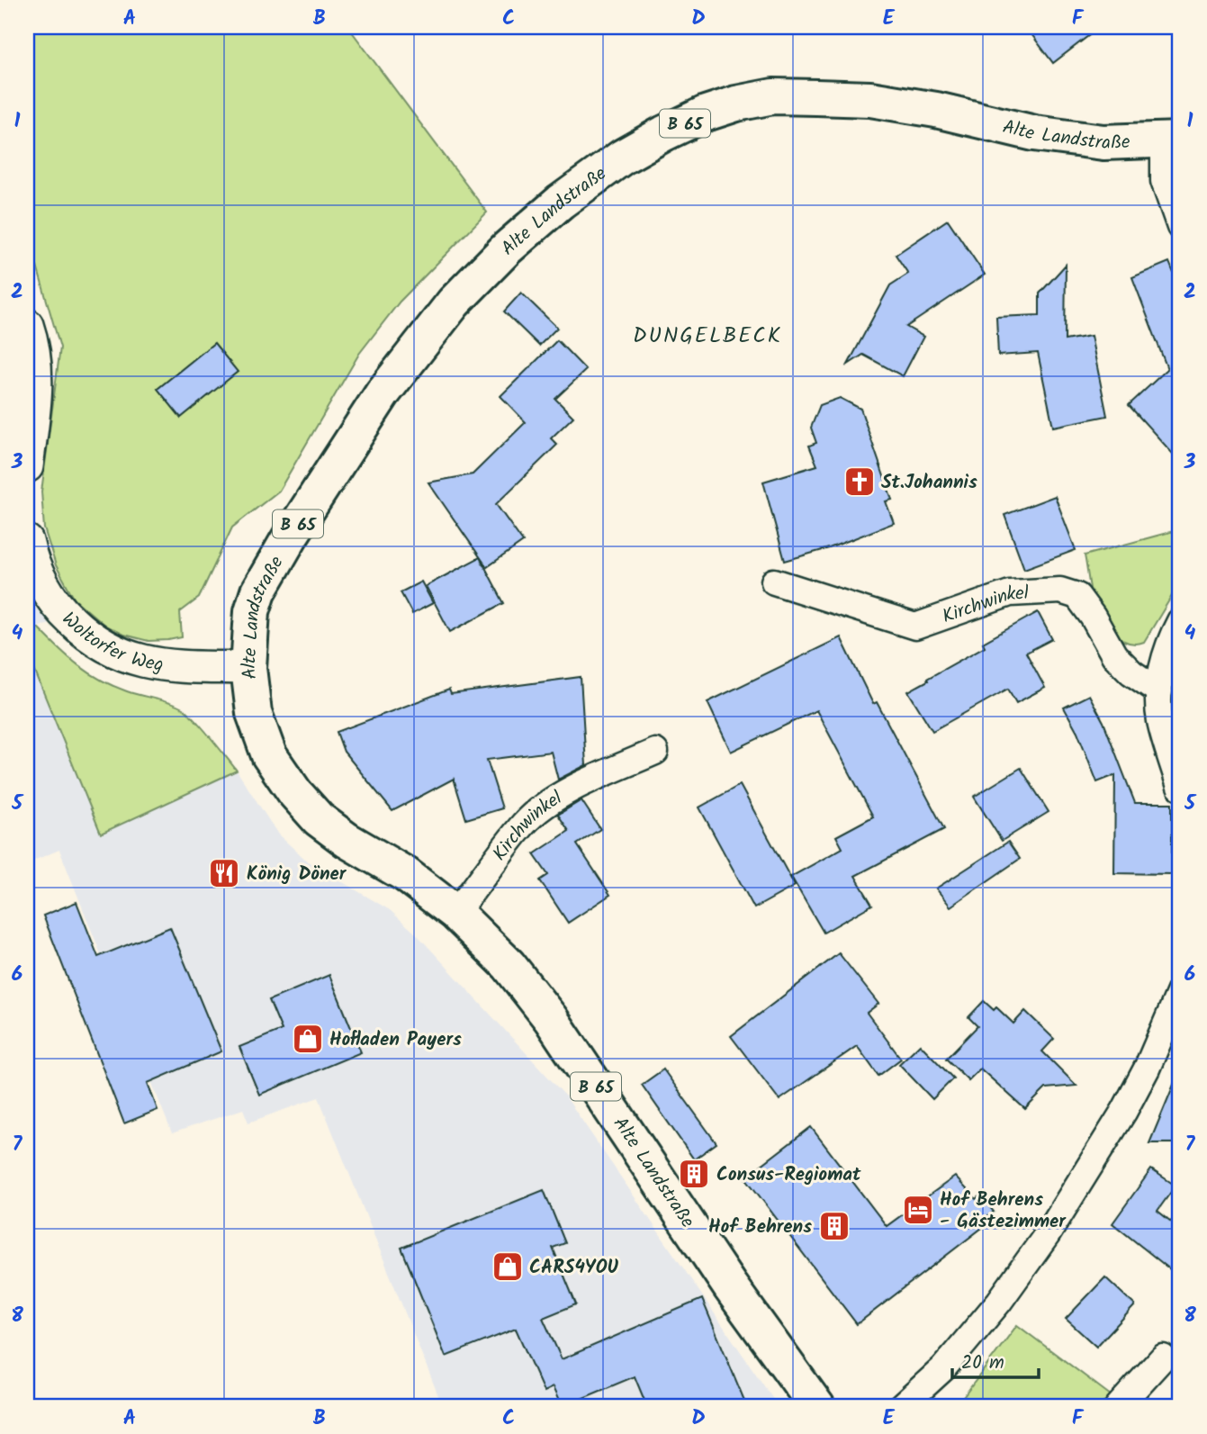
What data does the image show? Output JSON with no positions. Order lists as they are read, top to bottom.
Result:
{
  "streets": {
    "main road": ["B 65", "Alte Landstraße"],
    "street": ["Kirchwinkel", "Woltorfer Weg"]
  },
  "crossings": [
    ["Alte Landstraße", "Kirchwinkel"],
    ["Alte Landstraße", "Woltorfer Weg"]
  ],
  "districts": ["DUNGELBECK"],
  "places": {
    "church": ["St.Johannis"],
    "restaurant": ["König Döner"],
    "shop": ["Hofladen Payers", "CARS4YOU"],
    "building": ["Consus-Regiomat", "Hof Behrens"],
    "hotel": ["Hof Behrens - Gästezimmer"]
  },
  "scale_bar": "20 m",
  "grid": {
    "columns": [
      "A",
      "B",
      "C",
      "D",
      "E",
      "F"
    ],
    "rows": [
      "1",
      "2",
      "3",
      "4",
      "5",
      "6",
      "7",
      "8"
    ]
  }
}
